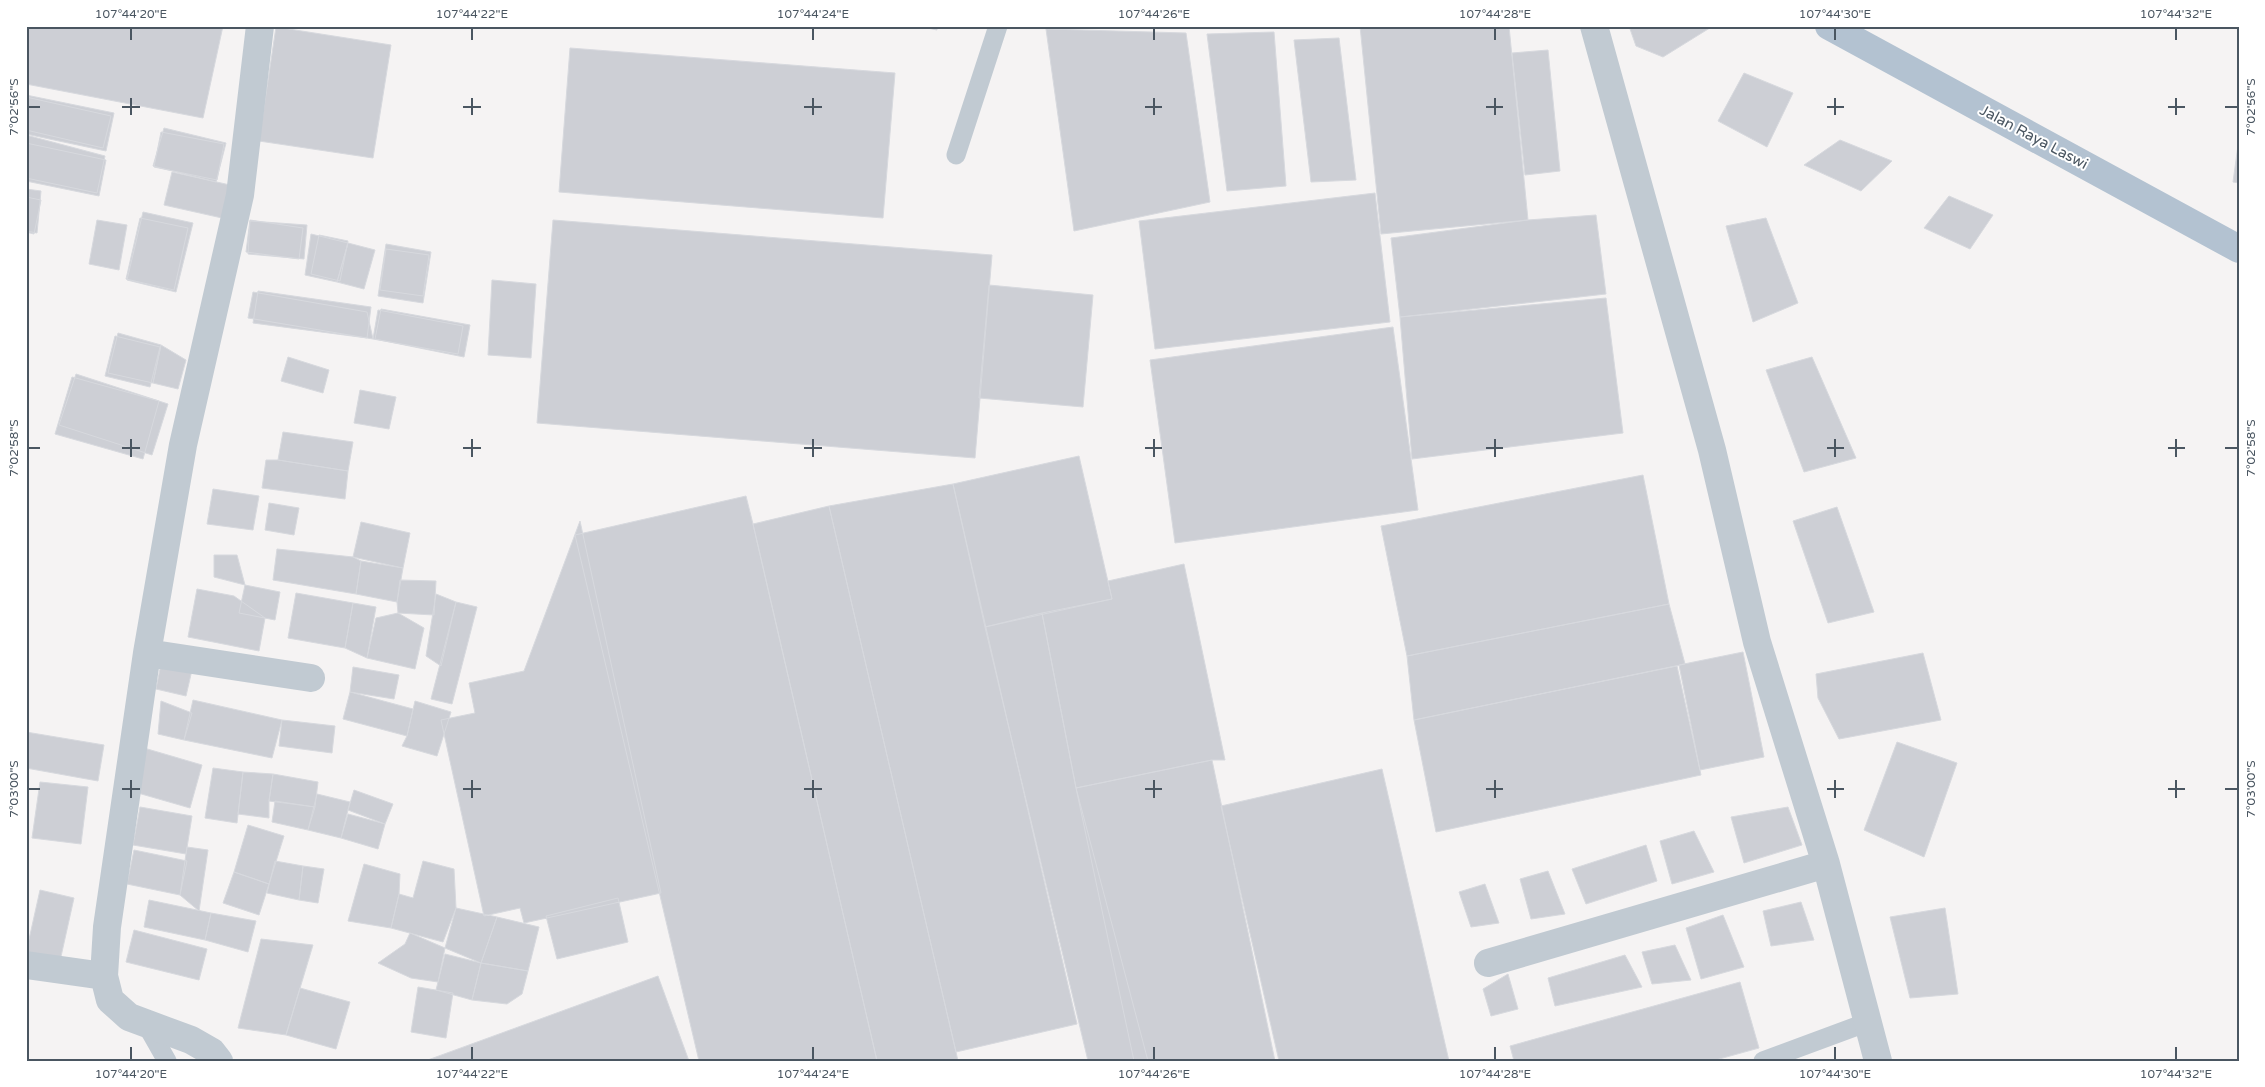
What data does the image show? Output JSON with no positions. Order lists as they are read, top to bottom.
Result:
{
  "streets": {
    "main road": ["Jalan Raya Laswi"]
  },
  "coordinates": [
    "107°44'20\"E",
    "107°44'22\"E",
    "107°44'24\"E",
    "107°44'26\"E",
    "107°44'28\"E",
    "107°44'30\"E",
    "107°44'32\"E",
    "7°02'56\"S",
    "7°02'58\"S",
    "7°03'00\"S"
  ]
}
